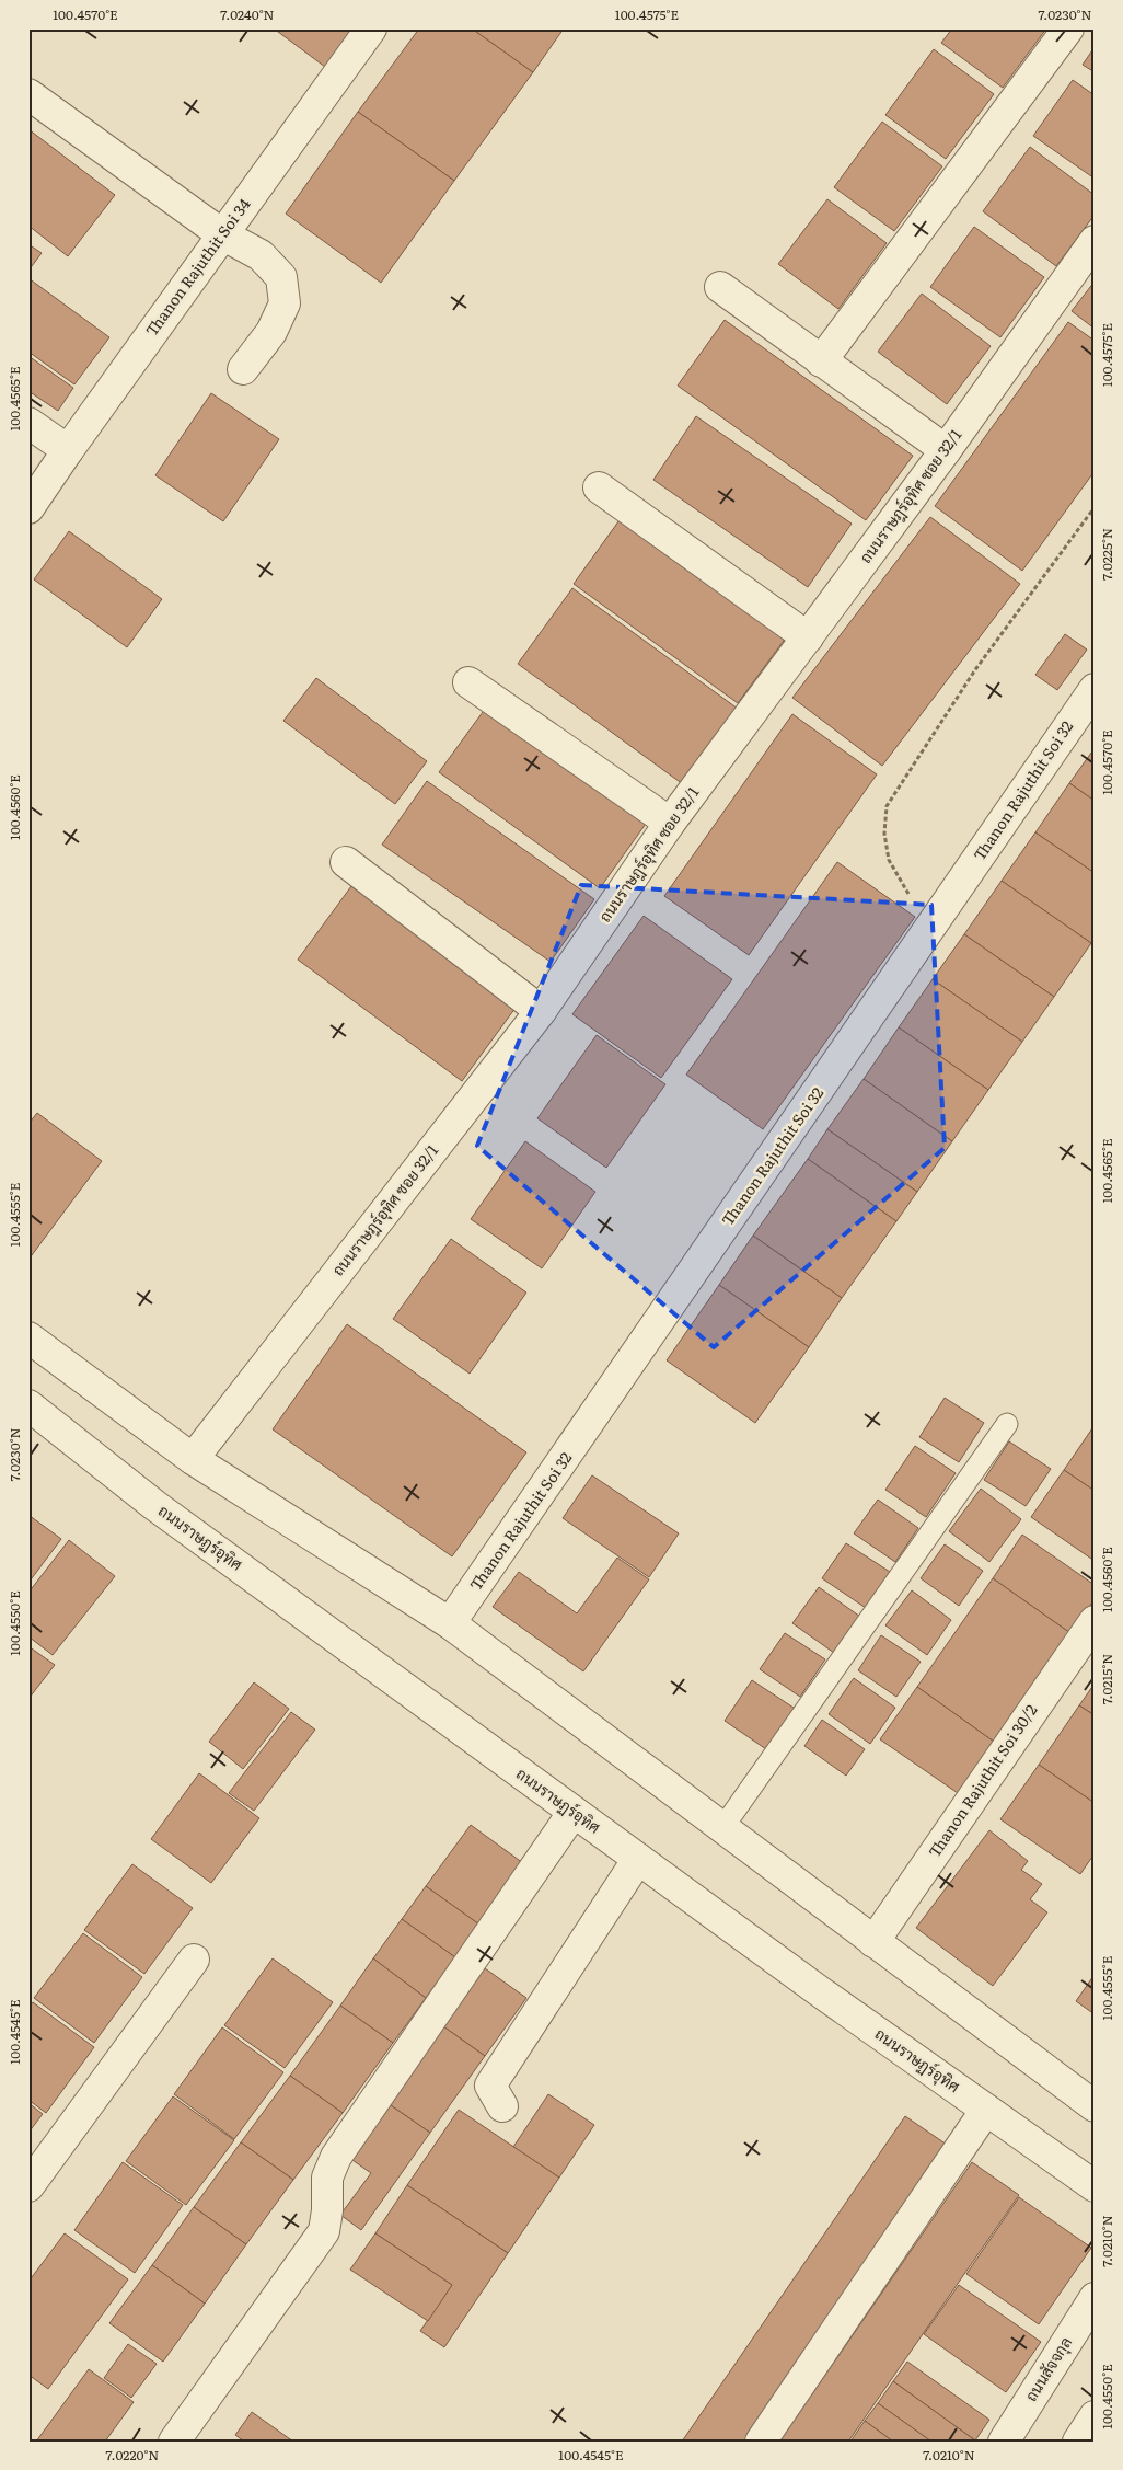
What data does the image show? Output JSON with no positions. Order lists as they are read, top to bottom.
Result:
{
  "streets": {
    "street": [
      "Thanon Rajuthit Soi 34",
      "ถนนราษฎร์อุทิศ ซอย 32/1",
      "Thanon Rajuthit Soi 32",
      "ถนนราษฏร์อุทิศ",
      "Thanon Rajuthit Soi 30/2",
      "ถนนสัจจกุล"
    ]
  },
  "coordinates": [
    "100.4570°E",
    "7.0240°N",
    "100.4575°E",
    "7.0230°N",
    "100.4565°E",
    "7.0225°N",
    "100.4560°E",
    "100.4555°E",
    "100.4550°E",
    "7.0215°N",
    "100.4545°E",
    "7.0210°N",
    "7.0220°N"
  ]
}
